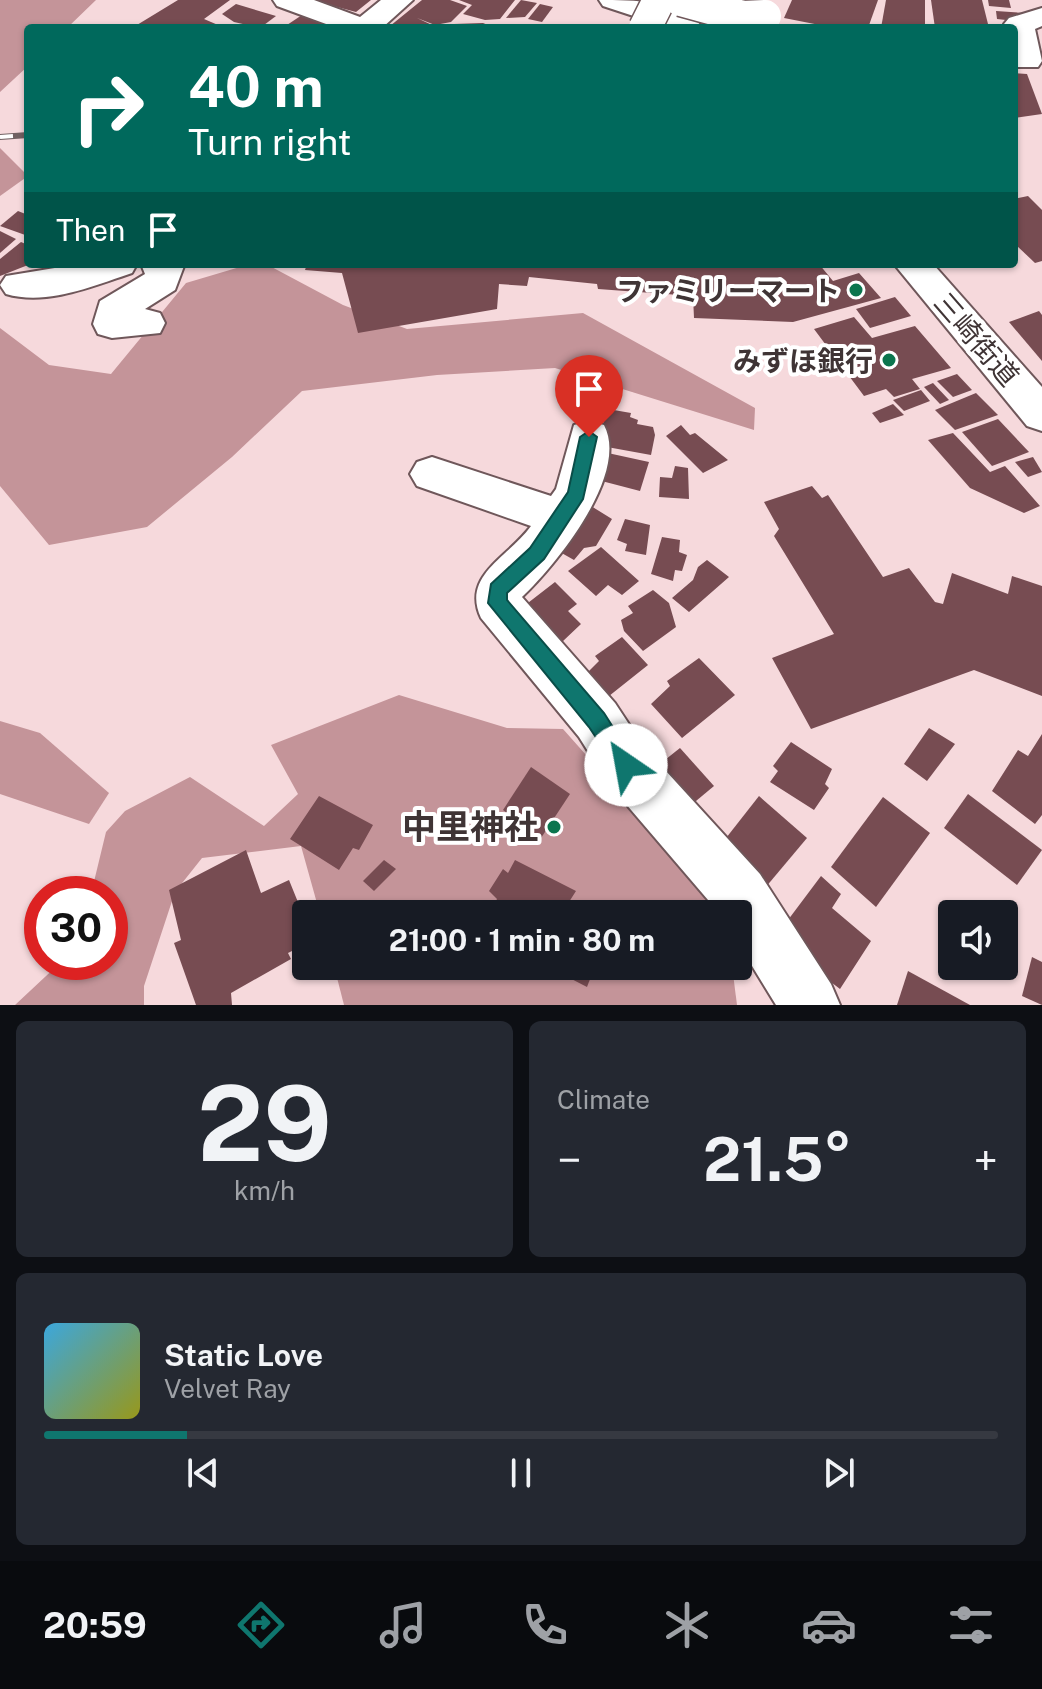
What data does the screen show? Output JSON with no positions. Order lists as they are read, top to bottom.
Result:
{
  "streets": {
    "street": ["三崎街道"]
  },
  "places": ["ファミリーマート", "みずほ銀行", "中里神社"],
  "page": {
    "turn": ["40 m", "Turn right"],
    "then": "Then",
    "limit": "30",
    "trip": "21:00 · 1 min · 80 m",
    "tile": [
      ["29", "km/h"],
      "Climate"
    ],
    "heat": ["−", "21.5°", "+"],
    "song": ["Static Love", "Velvet Ray"],
    "tabs": "20:59"
  }
}
